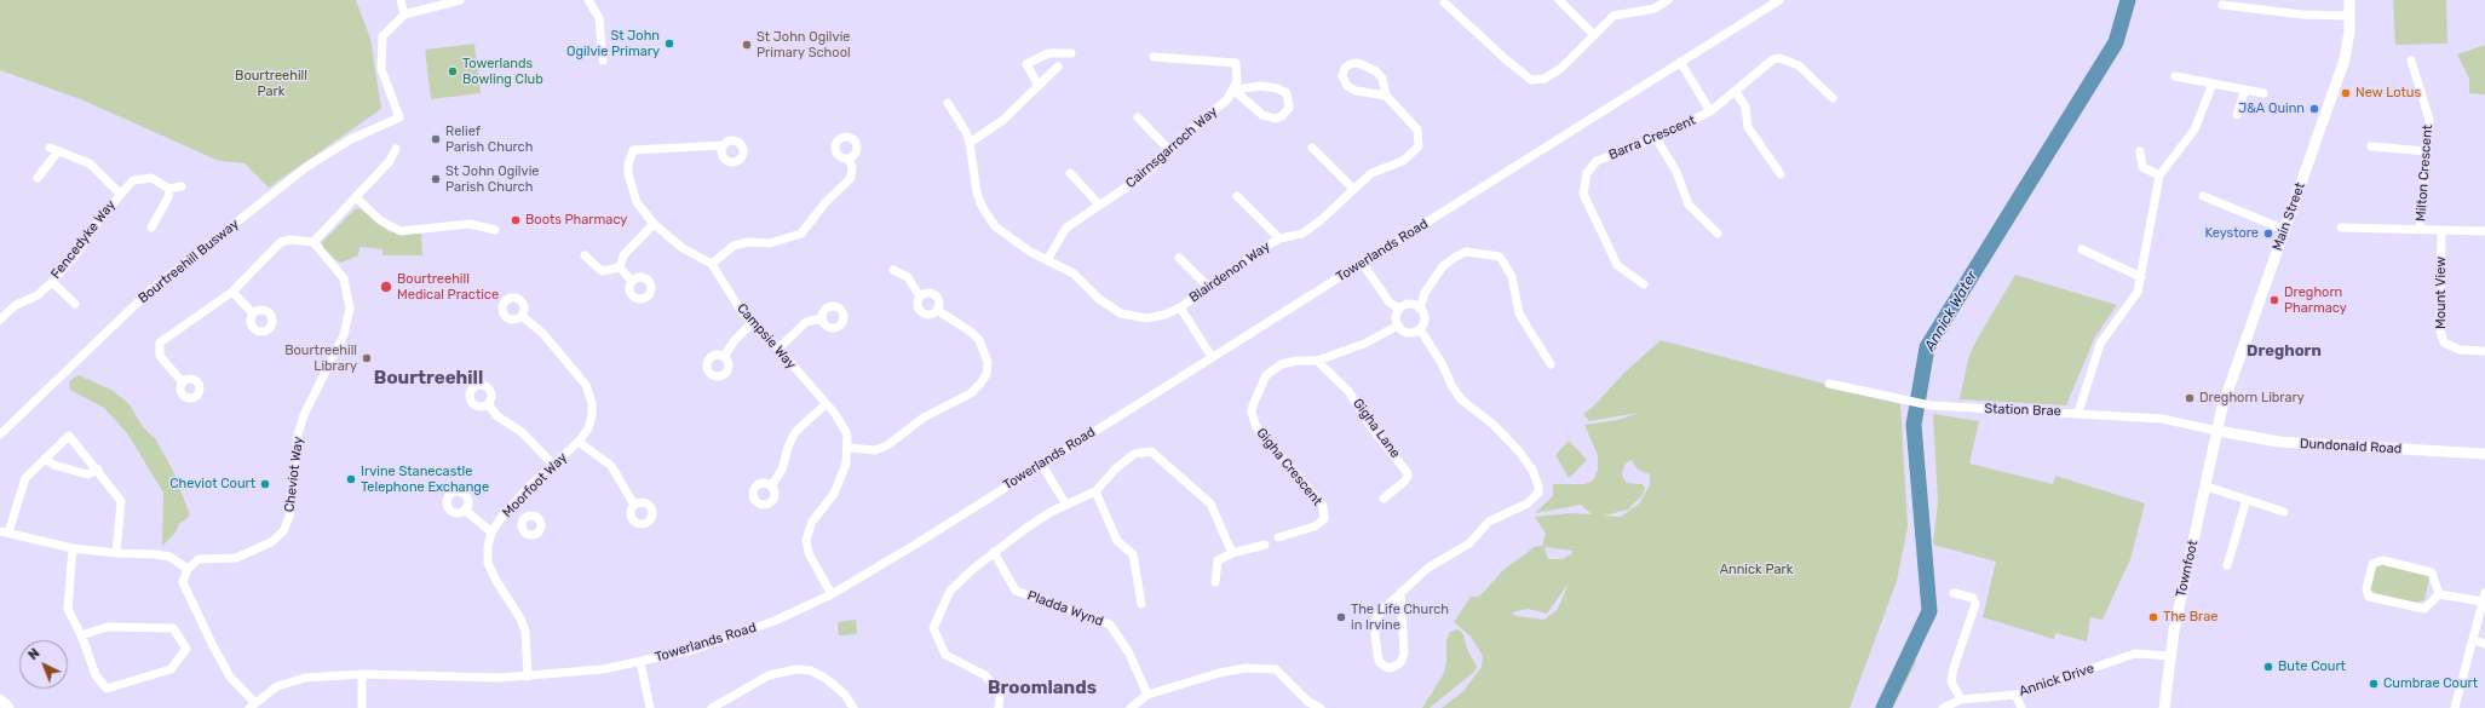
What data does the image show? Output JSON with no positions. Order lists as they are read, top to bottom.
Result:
{
  "streets": {
    "main road": ["Main Street", "Dundonald Road", "Townfoot"],
    "street": [
      "Barra Crescent",
      "Cairnsgarroch Way",
      "Milton Crescent",
      "Fencedyke Way",
      "Towerlands Road",
      "Bourtreehill Busway",
      "Blairdenon Way",
      "Mount View",
      "Campsie Way",
      "Station Brae",
      "Gigha Lane",
      "Gigha Crescent",
      "Cheviot Way",
      "Moorfoot Way",
      "Pladda Wynd",
      "Annick Drive"
    ]
  },
  "crossings": [
    ["Main Street", "Station Brae"],
    ["Main Street", "Dundonald Road"],
    ["Main Street", "Townfoot"],
    ["Towerlands Road", "Blairdenon Way"],
    ["Towerlands Road", "Campsie Way"],
    ["Towerlands Road", "Moorfoot Way"],
    ["Station Brae", "Dundonald Road"],
    ["Station Brae", "Townfoot"],
    ["Gigha Lane", "Gigha Crescent"],
    ["Dundonald Road", "Townfoot"],
    ["Townfoot", "Annick Drive"]
  ],
  "districts": ["Dreghorn", "Bourtreehill", "Broomlands"],
  "water": ["Annick Water"],
  "parks": ["Bourtreehill Park", "Annick Park"],
  "places": [
    "St John Ogilvie Primary",
    "St John Ogilvie Primary School",
    "Towerlands Bowling Club",
    "New Lotus",
    "J&A Quinn",
    "Relief Parish Church",
    "St John Ogilvie Parish Church",
    "Boots Pharmacy",
    "Keystore",
    "Bourtreehill Medical Practice",
    "Dreghorn Pharmacy",
    "Bourtreehill Library",
    "Dreghorn Library",
    "Irvine Stanecastle Telephone Exchange",
    "Cheviot Court",
    "The Life Church in Irvine",
    "The Brae",
    "Bute Court",
    "Cumbrae Court"
  ],
  "north": "top left"
}
